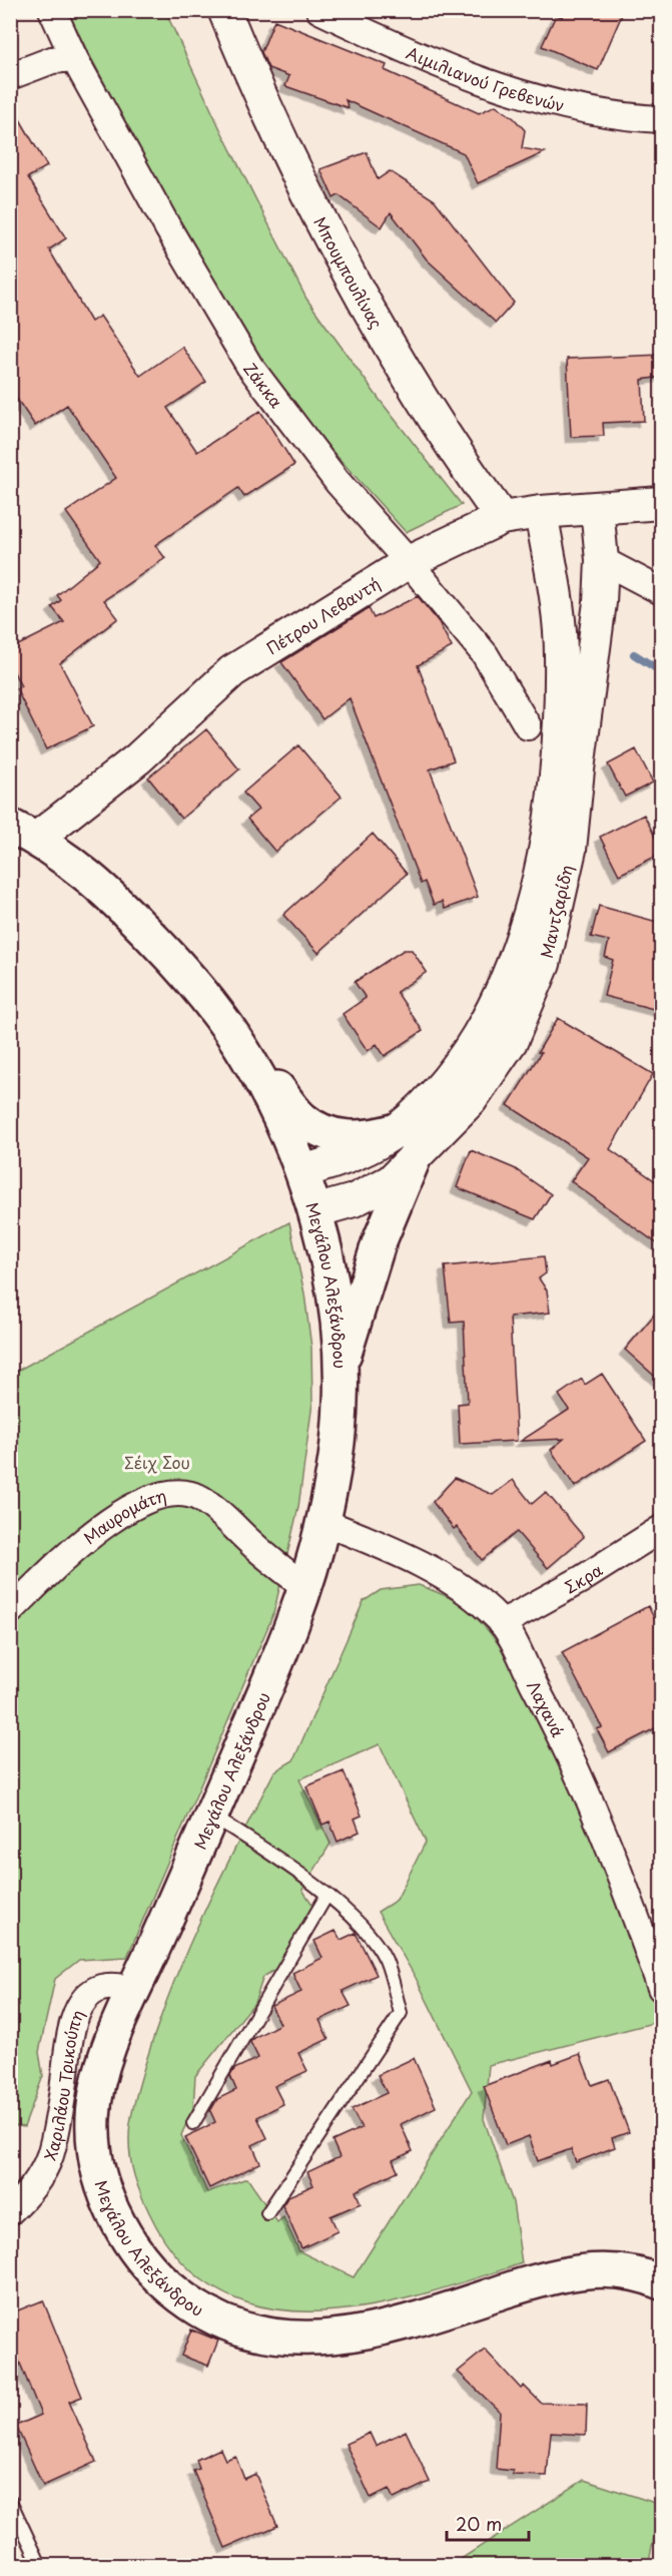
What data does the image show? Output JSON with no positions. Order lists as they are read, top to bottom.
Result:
{
  "streets": {
    "main road": ["Μεγάλου Αλεξάνδρου"],
    "street": [
      "Αιμιλιανού Γρεβενών",
      "Μπουμπουλίνας",
      "Ζάκκα",
      "Πέτρου Λεβαντή",
      "Μαντζαρίδη",
      "Μαυρομάτη",
      "Σκρα",
      "Λαχανά",
      "Χαριλάου Τρικούπη"
    ]
  },
  "crossings": [
    ["Μπουμπουλίνας", "Πέτρου Λεβαντή"],
    ["Ζάκκα", "Πέτρου Λεβαντή"],
    ["Πέτρου Λεβαντή", "Μαντζαρίδη"],
    ["Πέτρου Λεβαντή", "Μεγάλου Αλεξάνδρου"],
    ["Μαντζαρίδη", "Μεγάλου Αλεξάνδρου"],
    ["Μεγάλου Αλεξάνδρου", "Μαυρομάτη"],
    ["Μεγάλου Αλεξάνδρου", "Λαχανά"],
    ["Μεγάλου Αλεξάνδρου", "Χαριλάου Τρικούπη"],
    ["Σκρα", "Λαχανά"]
  ],
  "parks": ["Σέιχ Σου"],
  "scale_bar": "20 m"
}
